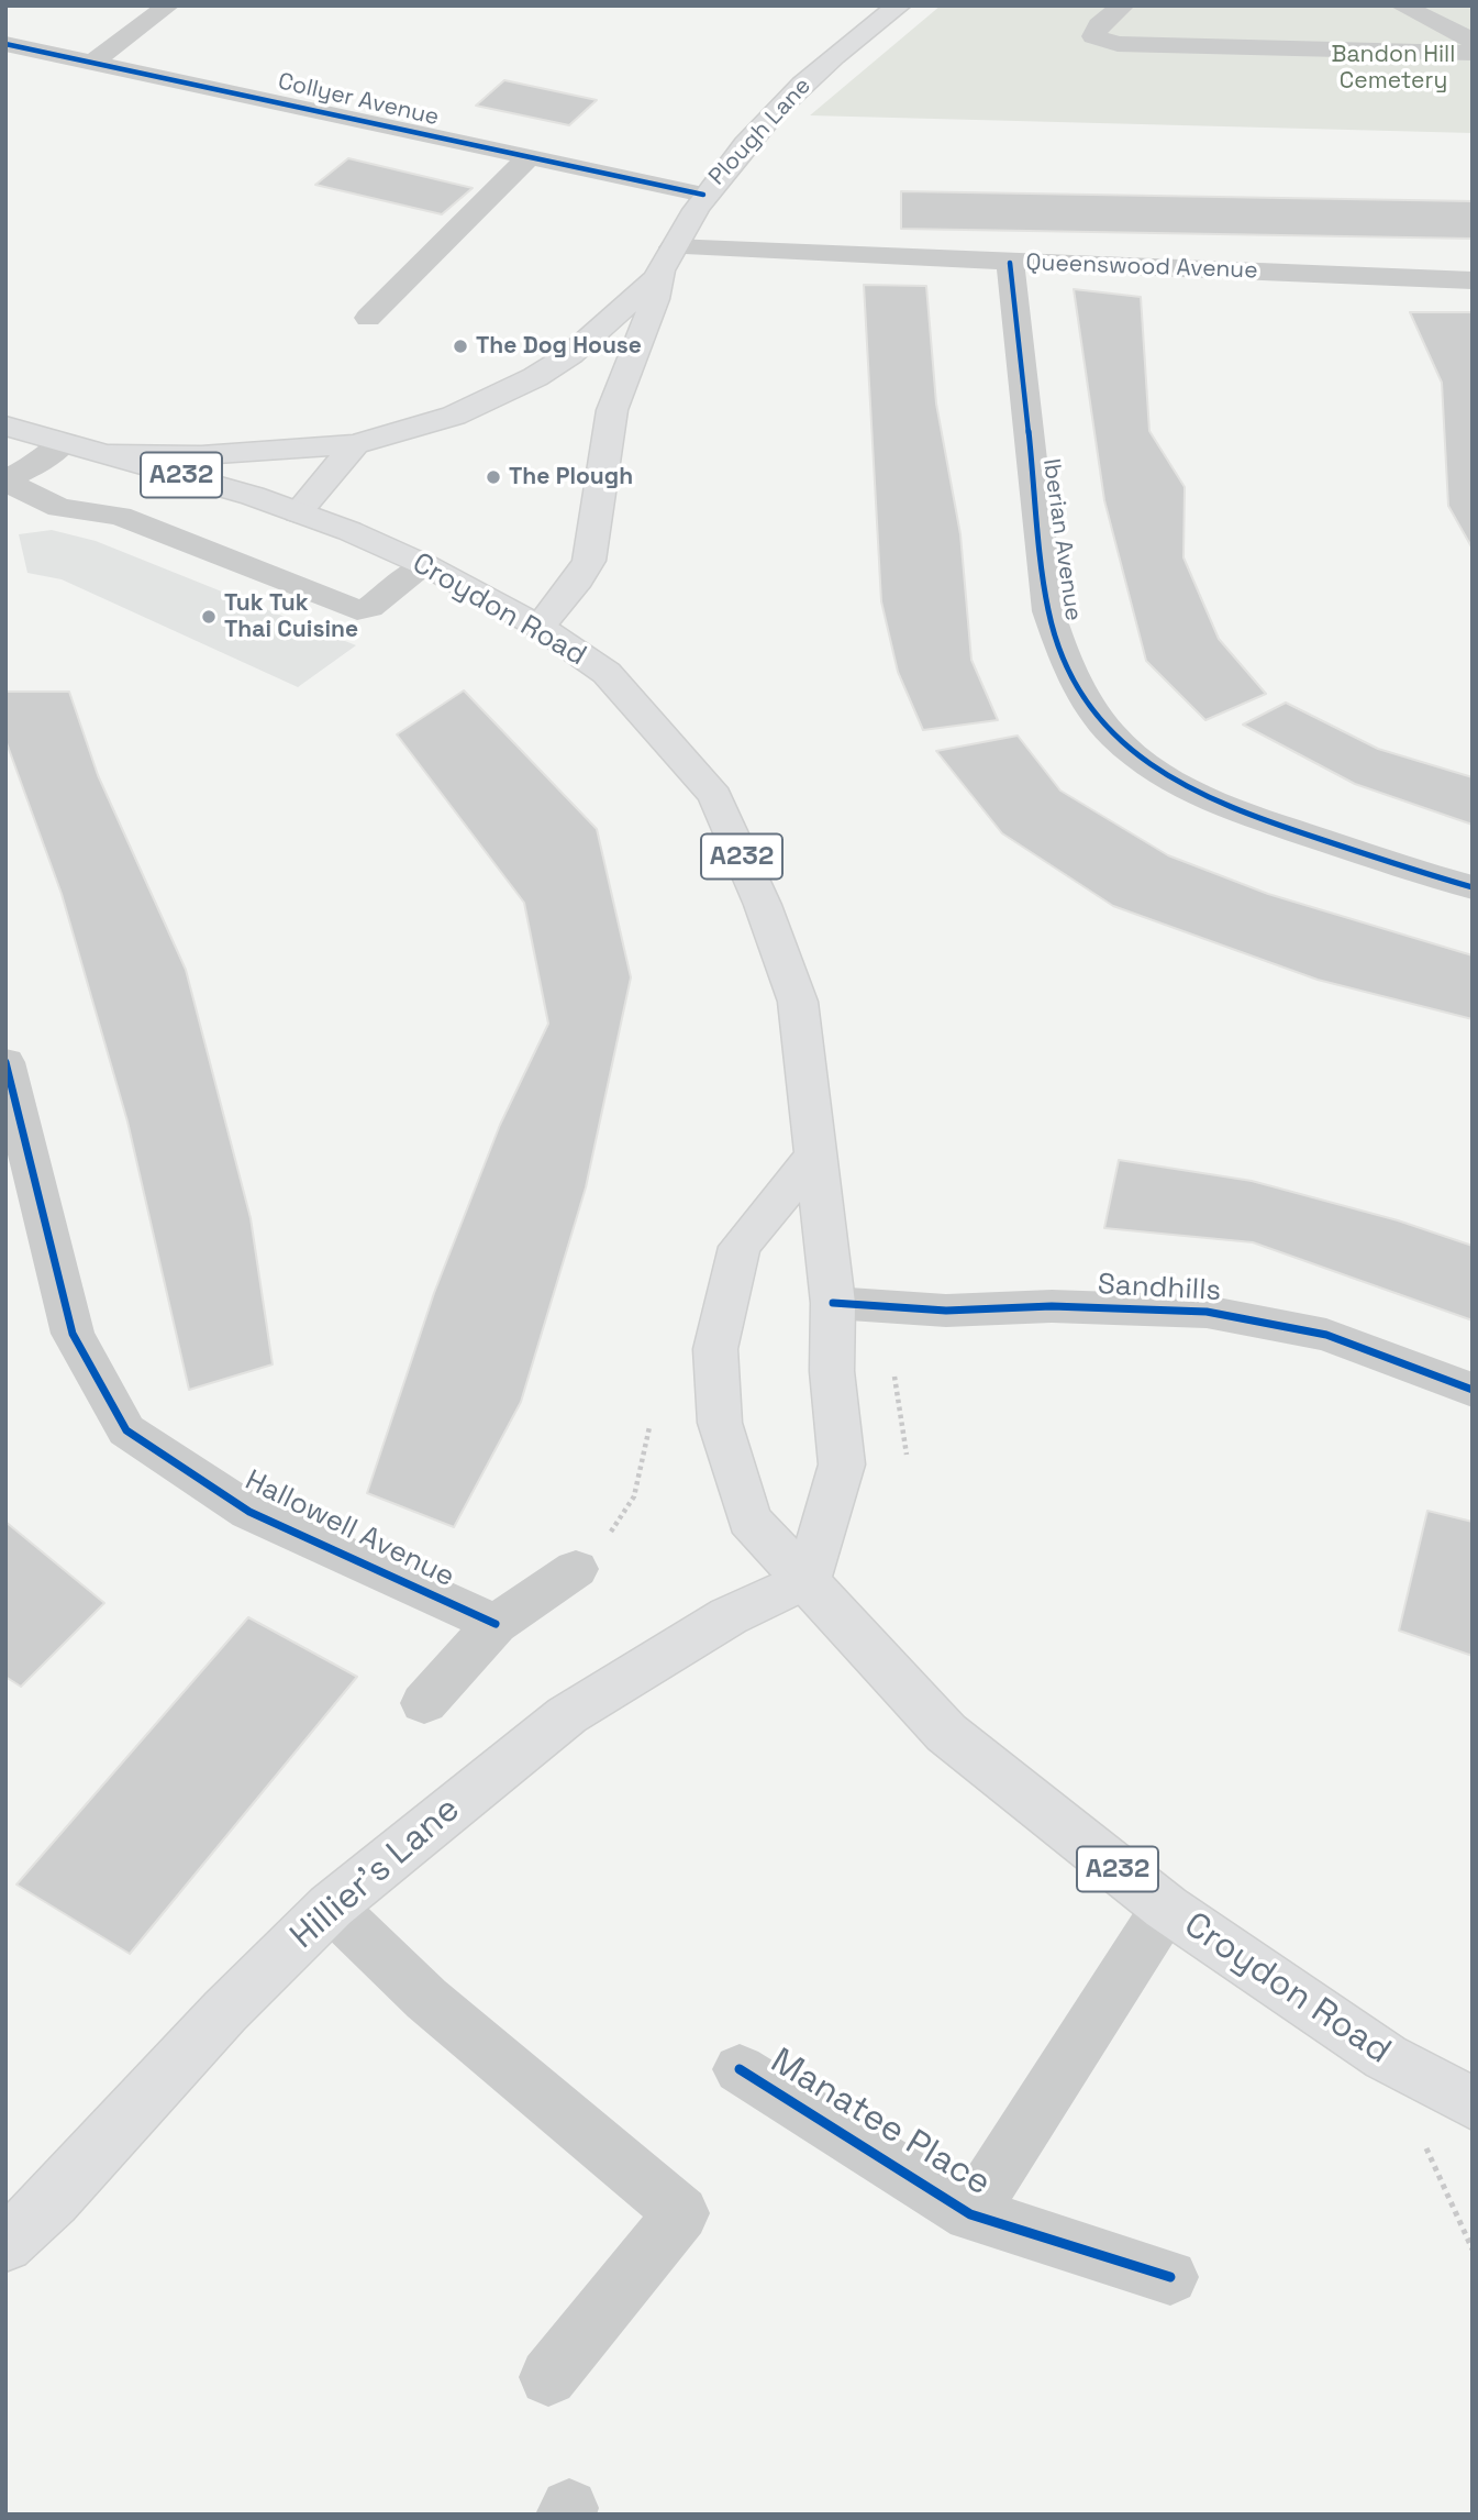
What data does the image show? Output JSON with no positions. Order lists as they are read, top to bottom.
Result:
{
  "streets": {
    "main road": [
      "Plough Lane",
      "A232",
      "Croydon Road",
      "Hillier's Lane"
    ],
    "street": [
      "Collyer Avenue",
      "Queenswood Avenue",
      "Iberian Avenue",
      "Sandhills",
      "Hallowell Avenue",
      "Manatee Place"
    ]
  },
  "crossings": [
    ["Collyer Avenue", "Plough Lane"],
    ["Plough Lane", "Queenswood Avenue"],
    ["Plough Lane", "Croydon Road"],
    ["Queenswood Avenue", "Iberian Avenue"],
    ["Croydon Road", "Sandhills"],
    ["Croydon Road", "Hillier's Lane"],
    ["Croydon Road", "Manatee Place"]
  ],
  "parks": ["Bandon Hill Cemetery"],
  "places": ["The Dog House", "The Plough", "Tuk Tuk Thai Cuisine"]
}
